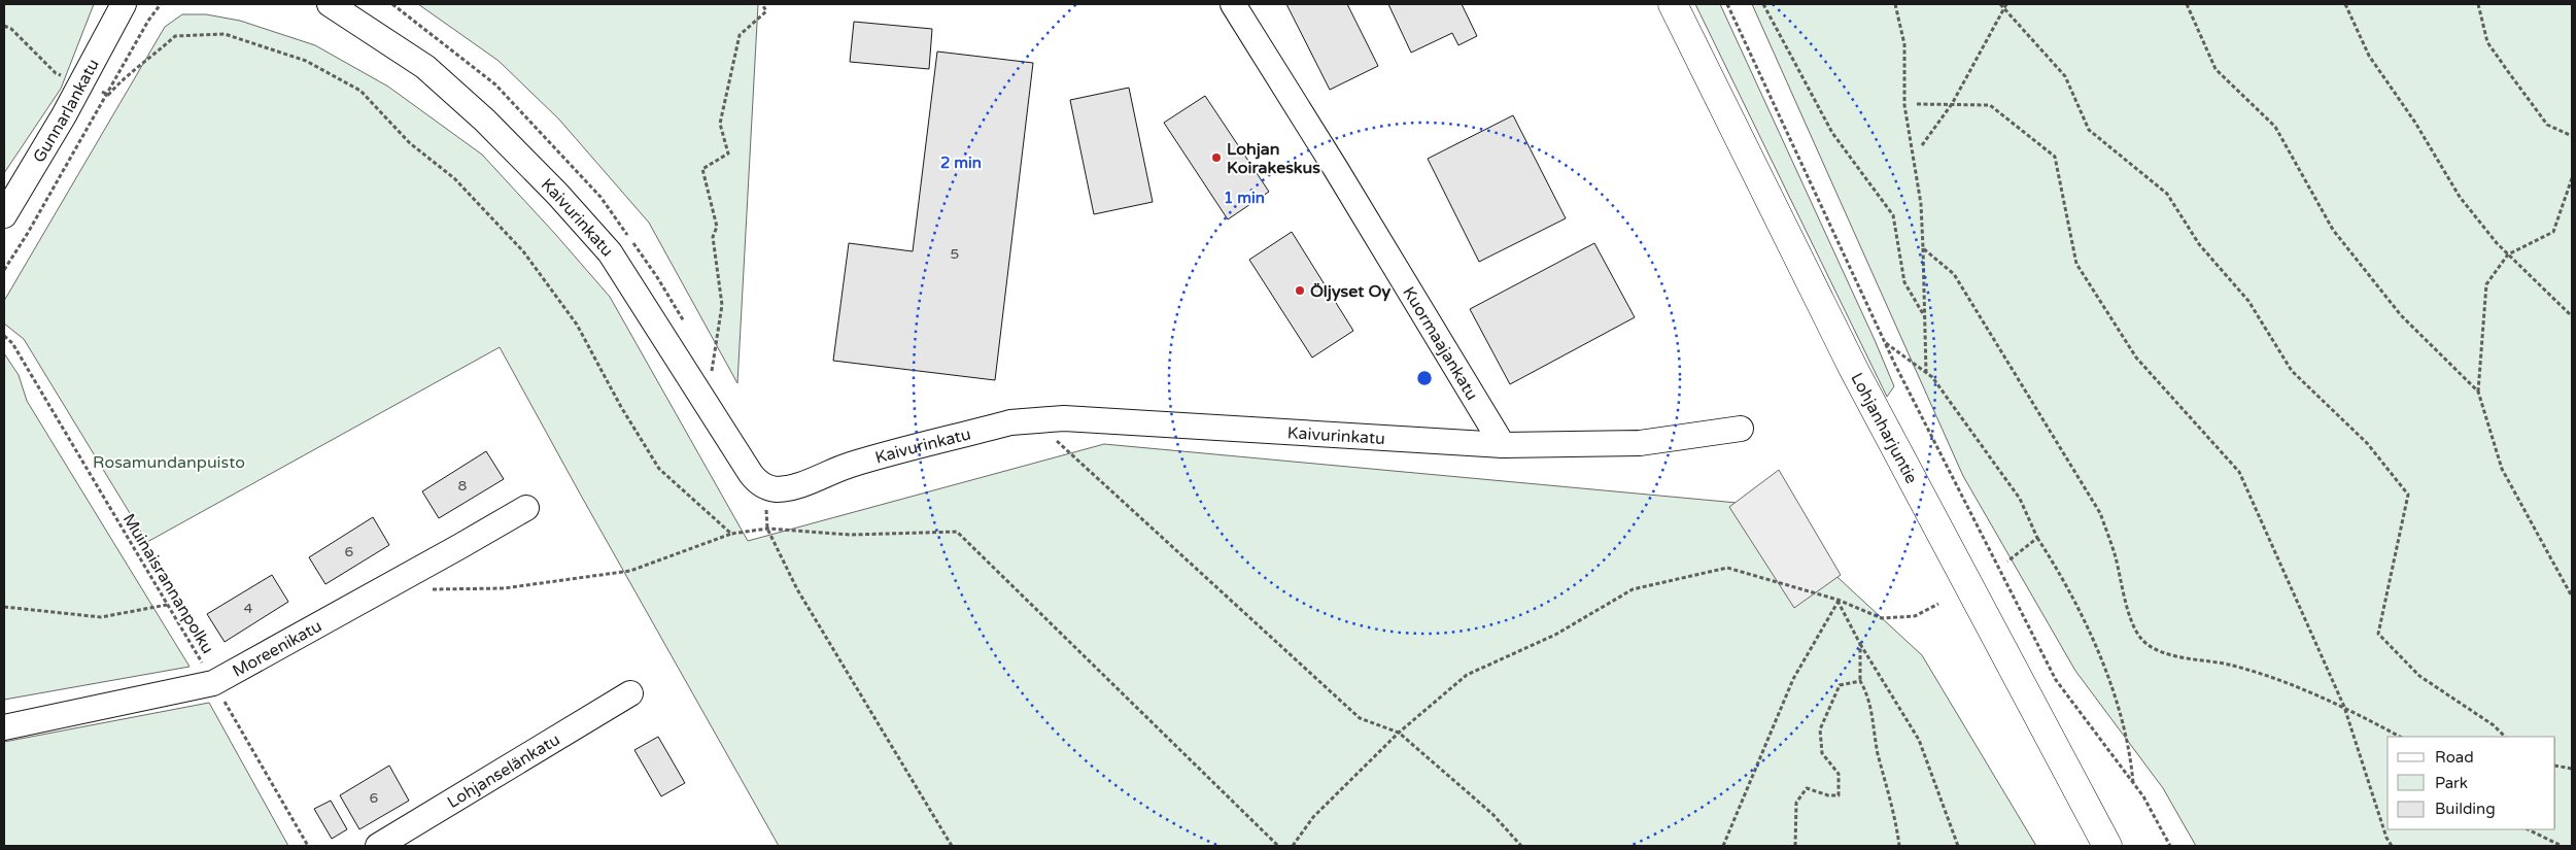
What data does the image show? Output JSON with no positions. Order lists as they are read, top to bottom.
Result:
{
  "streets": {
    "highway": ["Lohjanharjuntie"],
    "street": [
      "Gunnarlankatu",
      "Kaivurinkatu",
      "Kuormaajankatu",
      "Moreenikatu",
      "Lohjanselänkatu"
    ],
    "path": ["Muinaisrannanpolku"]
  },
  "crossings": [
    ["Kaivurinkatu", "Kuormaajankatu"],
    ["Muinaisrannanpolku", "Moreenikatu"]
  ],
  "parks": ["Rosamundanpuisto"],
  "places": ["Lohjan Koirakeskus", "Öljyset Oy"],
  "house_numbers": [
    "5",
    "8",
    "6",
    "4",
    "6"
  ],
  "legend": ["Road", "Park", "Building"],
  "rings": ["2 min", "1 min"]
}
